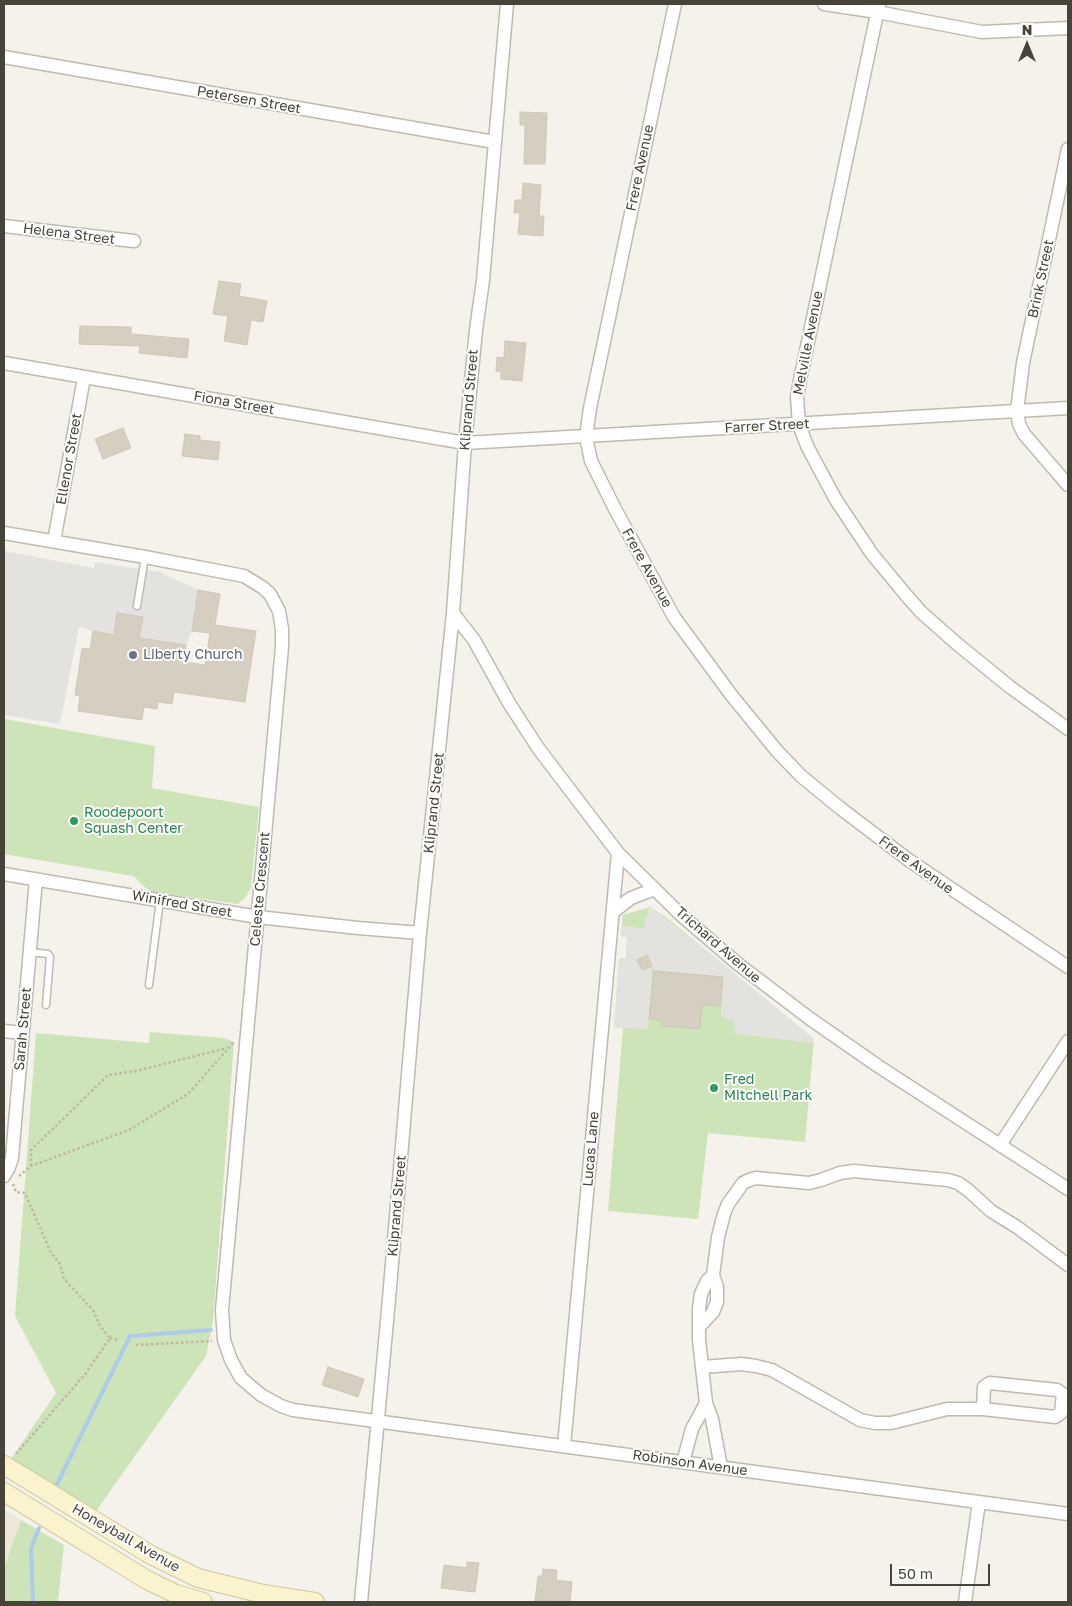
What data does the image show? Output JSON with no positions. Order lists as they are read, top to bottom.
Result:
{
  "streets": {
    "street": [
      "Petersen Street",
      "Frere Avenue",
      "Helena Street",
      "Brink Street",
      "Melville Avenue",
      "Kliprand Street",
      "Fiona Street",
      "Farrer Street",
      "Ellenor Street",
      "Celeste Crescent",
      "Winifred Street",
      "Trichard Avenue",
      "Sarah Street",
      "Lucas Lane",
      "Robinson Avenue",
      "Honeyball Avenue"
    ]
  },
  "crossings": [
    ["Petersen Street", "Kliprand Street"],
    ["Frere Avenue", "Farrer Street"],
    ["Brink Street", "Farrer Street"],
    ["Melville Avenue", "Farrer Street"],
    ["Kliprand Street", "Fiona Street"],
    ["Kliprand Street", "Farrer Street"],
    ["Kliprand Street", "Winifred Street"],
    ["Kliprand Street", "Trichard Avenue"],
    ["Kliprand Street", "Robinson Avenue"],
    ["Fiona Street", "Farrer Street"],
    ["Fiona Street", "Ellenor Street"],
    ["Ellenor Street", "Celeste Crescent"],
    ["Celeste Crescent", "Winifred Street"],
    ["Celeste Crescent", "Robinson Avenue"],
    ["Winifred Street", "Sarah Street"],
    ["Trichard Avenue", "Lucas Lane"],
    ["Lucas Lane", "Robinson Avenue"]
  ],
  "places": ["Liberty Church", "Roodepoort Squash Center", "Fred Mitchell Park"],
  "scale_bar": "50 m",
  "north": "top"
}
